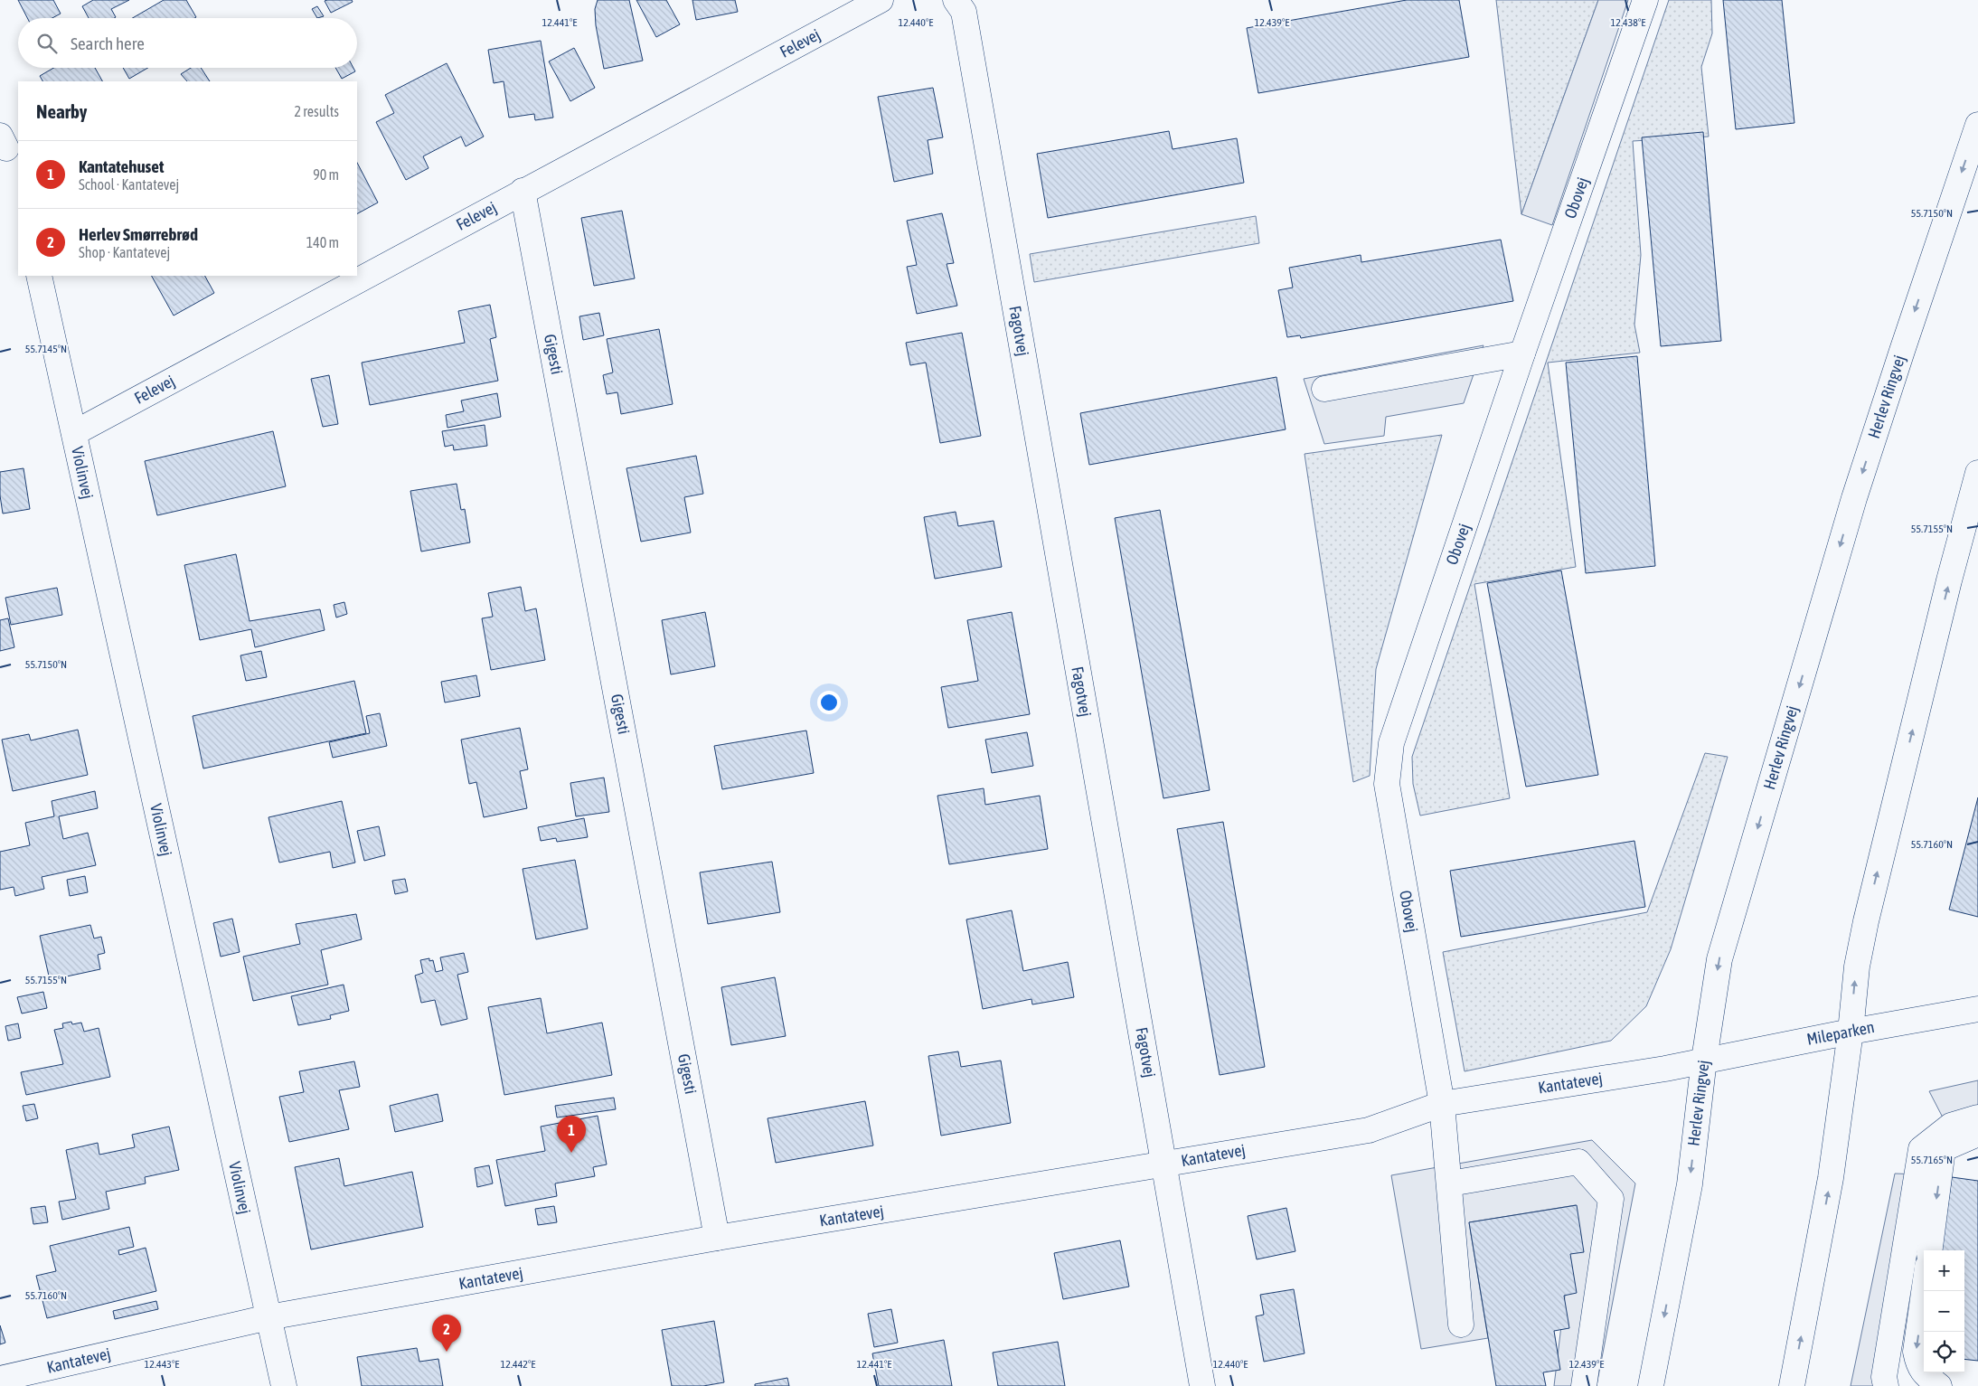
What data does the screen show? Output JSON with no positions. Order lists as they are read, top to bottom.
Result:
{
  "streets": {
    "street": [
      "Felevej",
      "Obovej",
      "Fagotvej",
      "Gigesti",
      "Herlev Ringvej",
      "Violinvej",
      "Mileparken",
      "Kantatevej"
    ]
  },
  "crossings": [
    ["Felevej", "Gigesti"],
    ["Felevej", "Violinvej"],
    ["Obovej", "Kantatevej"],
    ["Fagotvej", "Kantatevej"],
    ["Gigesti", "Kantatevej"],
    ["Herlev Ringvej", "Mileparken"],
    ["Herlev Ringvej", "Kantatevej"],
    ["Violinvej", "Kantatevej"],
    ["Mileparken", "Kantatevej"]
  ],
  "page": {
    "search": "Search here",
    "heading": ["Nearby", "2 results"],
    "list": [
      {
        "mark": "1",
        "name": "Kantatehuset",
        "note": "School · Kantatevej",
        "value": "90 m"
      },
      {
        "mark": "2",
        "name": "Herlev Smørrebrød",
        "note": "Shop · Kantatevej",
        "value": "140 m"
      }
    ],
    "pins": ["1", "2"],
    "map_buttons": ["+", "−"]
  },
  "coordinates": [
    "12.441°E",
    "12.440°E",
    "12.439°E",
    "12.438°E",
    "55.7150°N",
    "55.7145°N",
    "55.7155°N",
    "55.7160°N",
    "55.7165°N",
    "12.443°E",
    "12.442°E"
  ]
}
